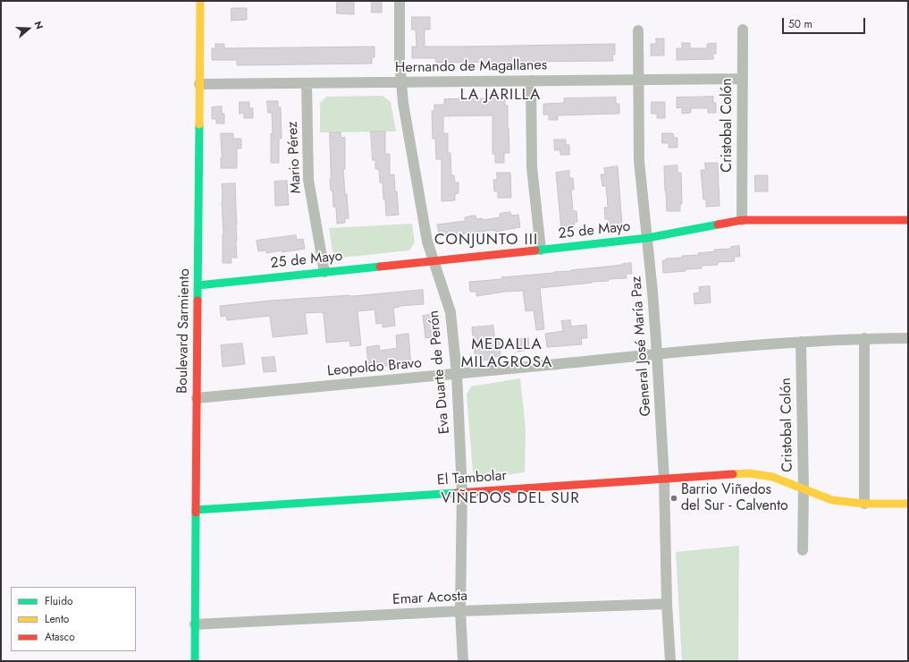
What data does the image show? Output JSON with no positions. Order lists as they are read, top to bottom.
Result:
{
  "streets": {
    "street": [
      "Hernando de Magallanes",
      "Cristobal Colón",
      "Mario Pérez",
      "25 de Mayo",
      "Boulevard Sarmiento",
      "General José María Paz",
      "Leopoldo Bravo",
      "Eva Duarte de Perón",
      "El Tambolar",
      "Emar Acosta"
    ]
  },
  "crossings": [
    ["Hernando de Magallanes", "Cristobal Colón"],
    ["Hernando de Magallanes", "Mario Pérez"],
    ["Hernando de Magallanes", "Boulevard Sarmiento"],
    ["Hernando de Magallanes", "General José María Paz"],
    ["Hernando de Magallanes", "Eva Duarte de Perón"],
    ["Cristobal Colón", "25 de Mayo"],
    ["Cristobal Colón", "Leopoldo Bravo"],
    ["Cristobal Colón", "El Tambolar"],
    ["Mario Pérez", "25 de Mayo"],
    ["25 de Mayo", "Boulevard Sarmiento"],
    ["25 de Mayo", "General José María Paz"],
    ["25 de Mayo", "Eva Duarte de Perón"],
    ["Boulevard Sarmiento", "Leopoldo Bravo"],
    ["Boulevard Sarmiento", "El Tambolar"],
    ["Boulevard Sarmiento", "Emar Acosta"],
    ["General José María Paz", "Leopoldo Bravo"],
    ["General José María Paz", "El Tambolar"],
    ["General José María Paz", "Emar Acosta"],
    ["Leopoldo Bravo", "Eva Duarte de Perón"],
    ["Eva Duarte de Perón", "El Tambolar"],
    ["Eva Duarte de Perón", "Emar Acosta"]
  ],
  "districts": [
    "LA JARILLA",
    "CONJUNTO III",
    "MEDALLA MILAGROSA",
    "VIÑEDOS DEL SUR"
  ],
  "places": ["Barrio Viñedos del Sur - Calvento"],
  "legend": ["Fluido", "Lento", "Atasco"],
  "scale_bar": "50 m",
  "north": "right"
}
